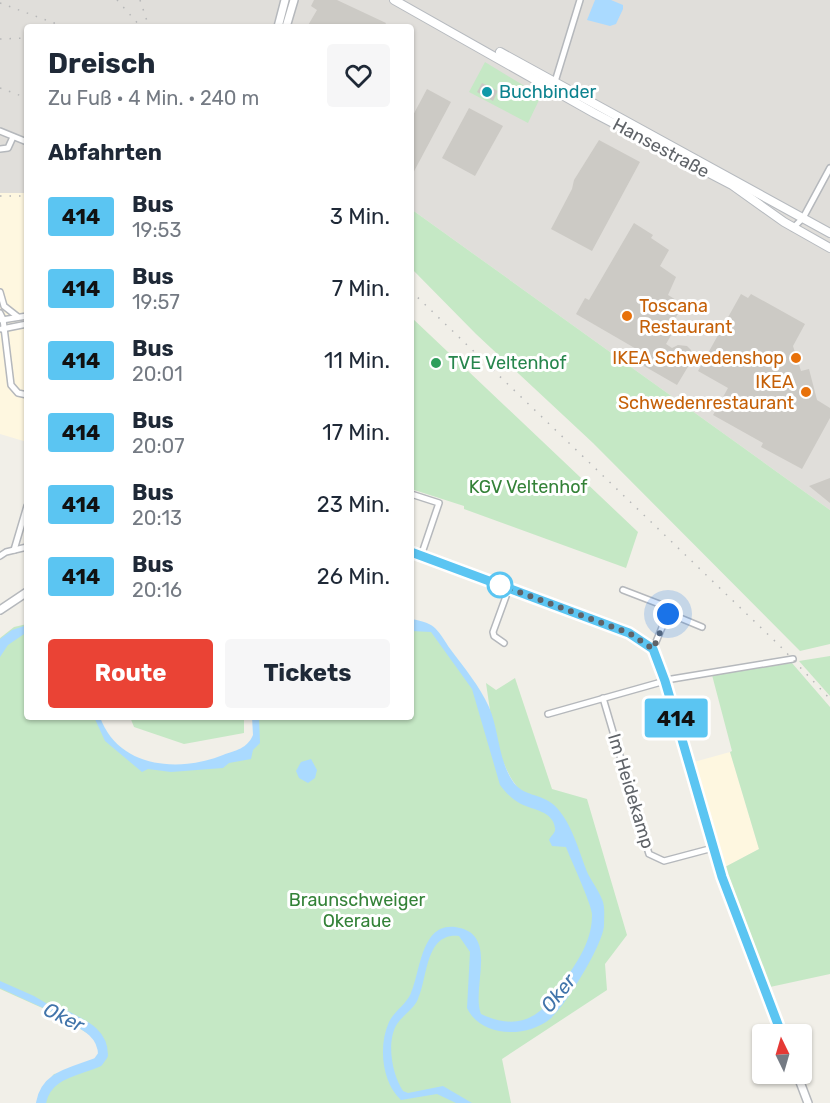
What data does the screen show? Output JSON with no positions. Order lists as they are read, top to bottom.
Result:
{
  "streets": {
    "main road": ["Hansestraße"],
    "street": ["Im Heidekamp"]
  },
  "water": ["Oker"],
  "parks": ["KGV Veltenhof", "Braunschweiger Okeraue"],
  "places": [
    "Buchbinder",
    "Toscana Restaurant",
    "IKEA Schwedenshop",
    "TVE Veltenhof",
    "IKEA Schwedenrestaurant"
  ],
  "lines": ["bus line 414"],
  "north": "top",
  "page": {
    "on_map": "414",
    "heading": [
      ["Dreisch", "Zu Fuß · 4 Min. · 240 m"],
      "Abfahrten"
    ],
    "list": [
      {
        "mark": "414",
        "name": "Bus",
        "note": "19:53",
        "value": "3 Min."
      },
      {
        "mark": "414",
        "name": "Bus",
        "note": "19:57",
        "value": "7 Min."
      },
      {
        "mark": "414",
        "name": "Bus",
        "note": "20:01",
        "value": "11 Min."
      },
      {
        "mark": "414",
        "name": "Bus",
        "note": "20:07",
        "value": "17 Min."
      },
      {
        "mark": "414",
        "name": "Bus",
        "note": "20:13",
        "value": "23 Min."
      },
      {
        "mark": "414",
        "name": "Bus",
        "note": "20:16",
        "value": "26 Min."
      }
    ],
    "buttons": ["Route", "Tickets"]
  }
}
